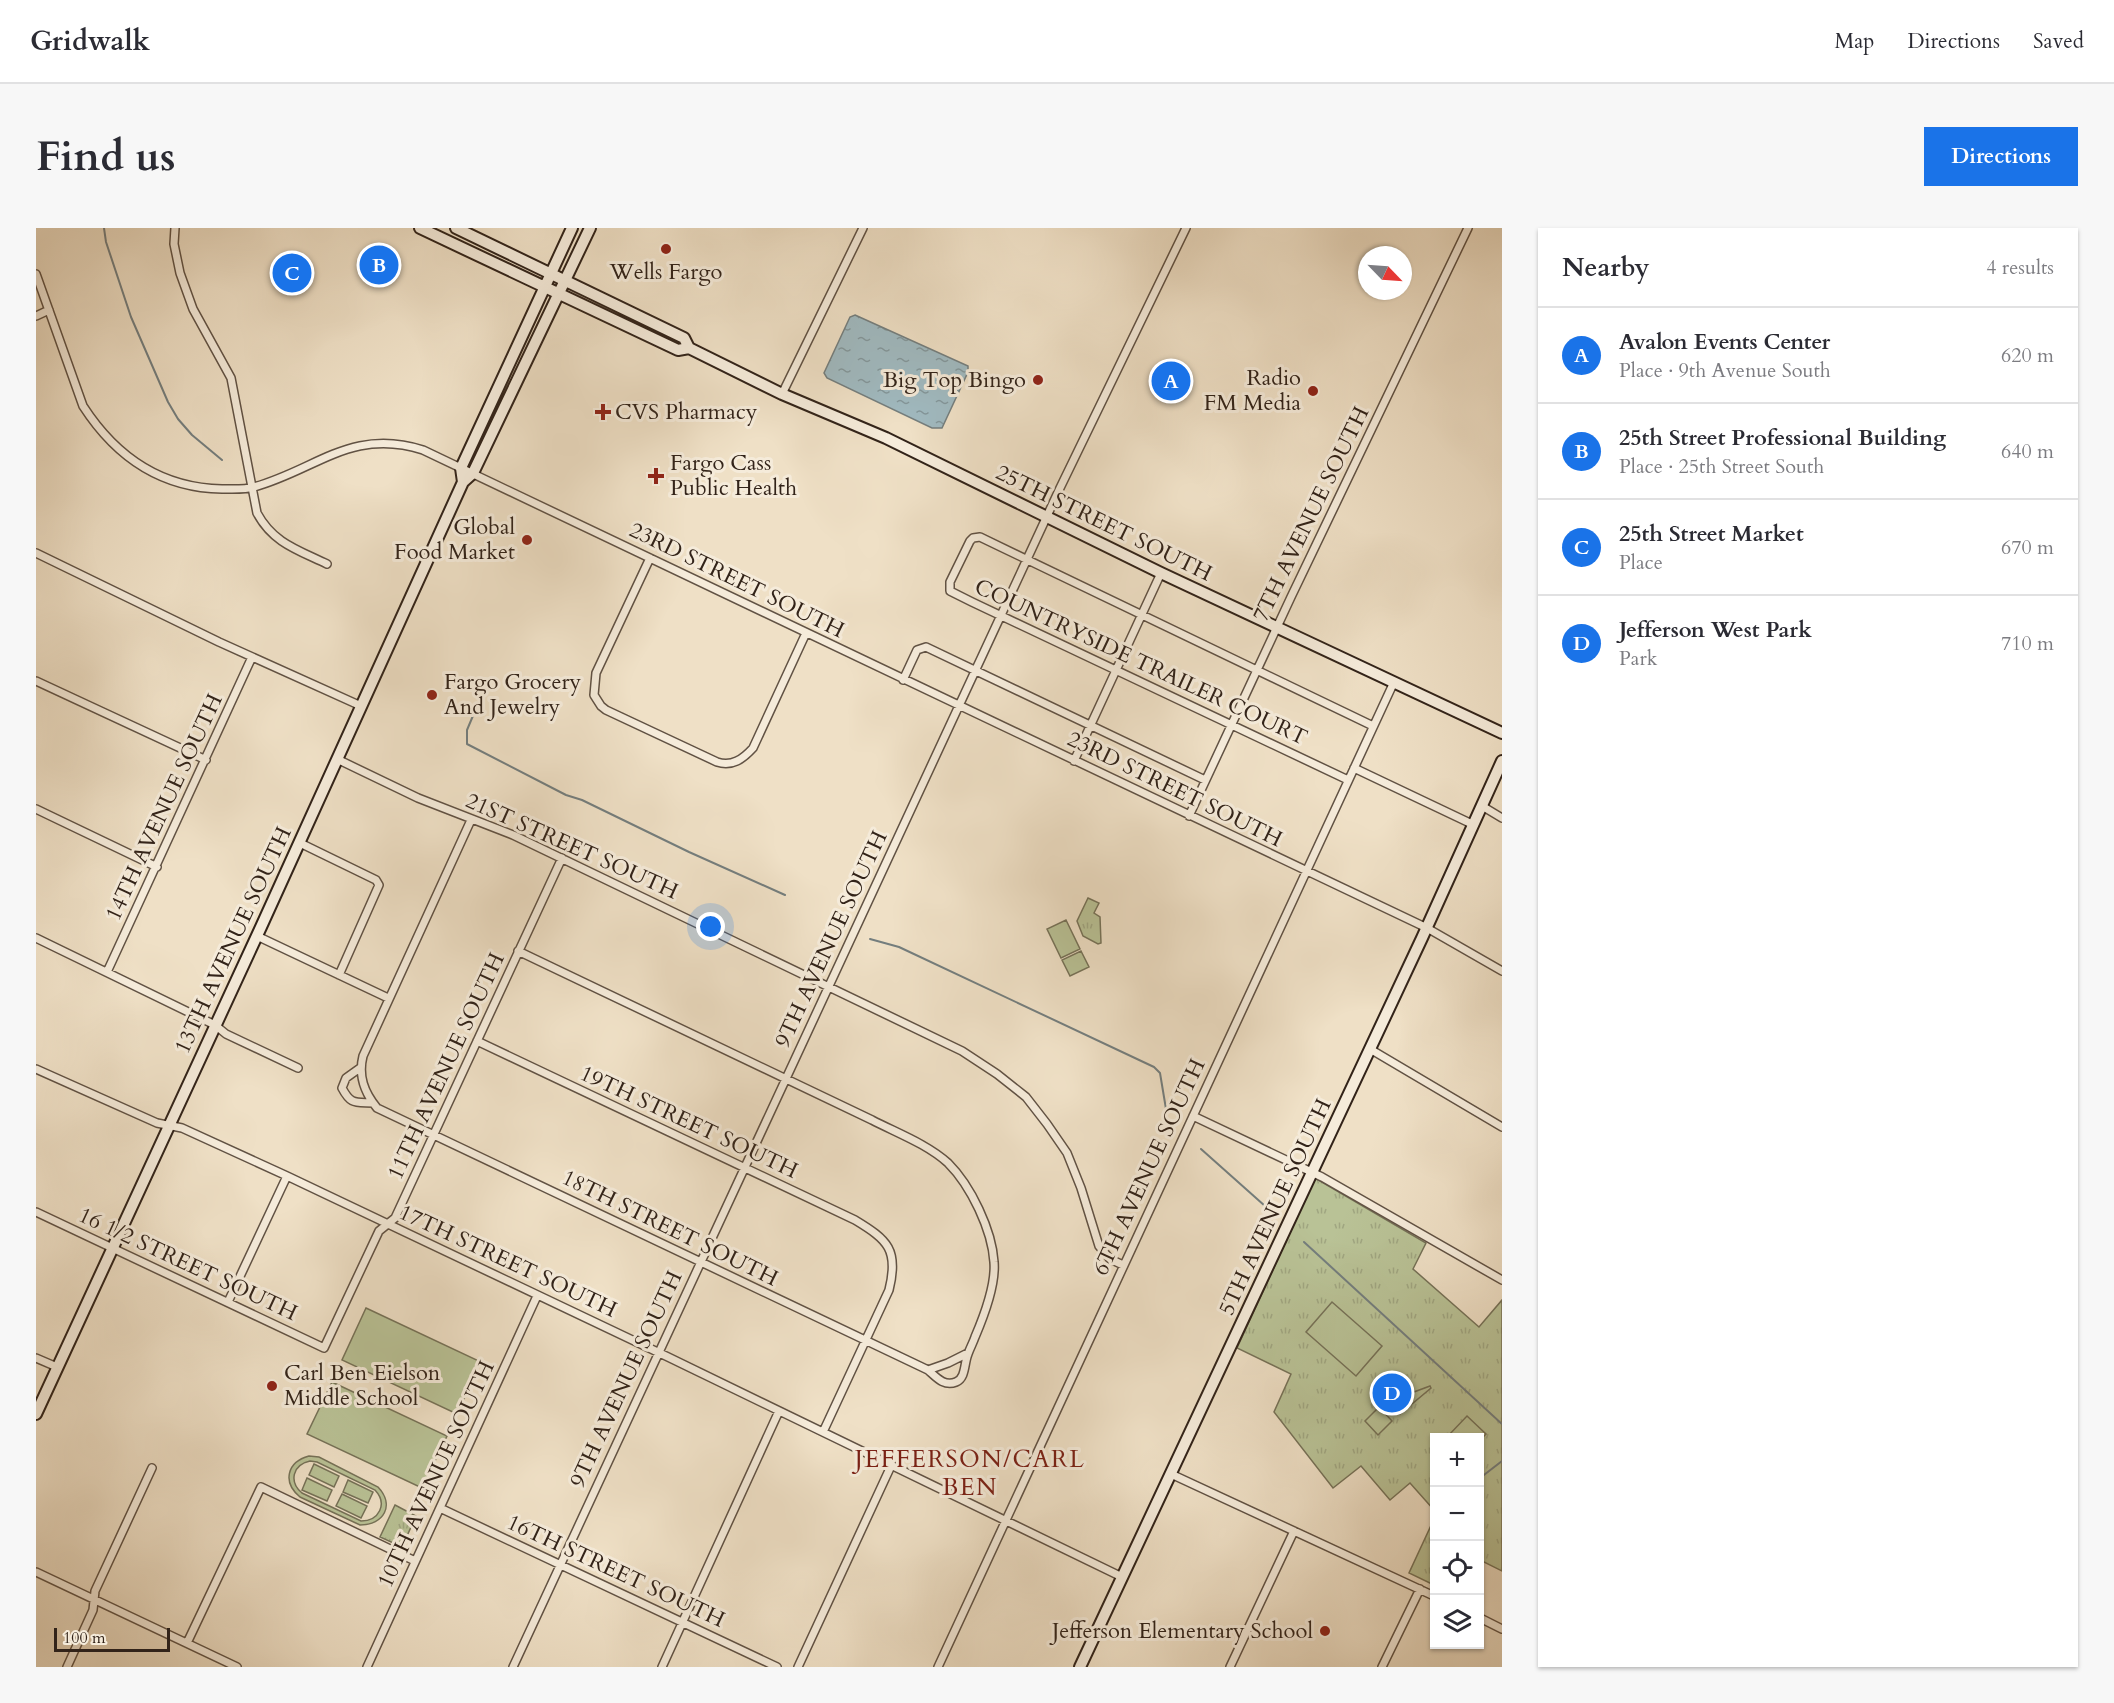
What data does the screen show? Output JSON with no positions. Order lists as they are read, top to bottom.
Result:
{
  "streets": {
    "main road": ["25TH STREET SOUTH", "13TH AVENUE SOUTH", "5TH AVENUE SOUTH"],
    "street": [
      "7TH AVENUE SOUTH",
      "23RD STREET SOUTH",
      "COUNTRYSIDE TRAILER COURT",
      "14TH AVENUE SOUTH",
      "21ST STREET SOUTH",
      "9TH AVENUE SOUTH",
      "11TH AVENUE SOUTH",
      "19TH STREET SOUTH",
      "6TH AVENUE SOUTH",
      "18TH STREET SOUTH",
      "17TH STREET SOUTH",
      "16 1/2 STREET SOUTH",
      "10TH AVENUE SOUTH",
      "16TH STREET SOUTH"
    ]
  },
  "crossings": [
    ["7TH AVENUE SOUTH", "25TH STREET SOUTH"],
    ["7TH AVENUE SOUTH", "23RD STREET SOUTH"],
    ["7TH AVENUE SOUTH", "COUNTRYSIDE TRAILER COURT"],
    ["25TH STREET SOUTH", "9TH AVENUE SOUTH"],
    ["25TH STREET SOUTH", "13TH AVENUE SOUTH"],
    ["25TH STREET SOUTH", "6TH AVENUE SOUTH"],
    ["23RD STREET SOUTH", "9TH AVENUE SOUTH"],
    ["23RD STREET SOUTH", "13TH AVENUE SOUTH"],
    ["23RD STREET SOUTH", "6TH AVENUE SOUTH"],
    ["23RD STREET SOUTH", "5TH AVENUE SOUTH"],
    ["COUNTRYSIDE TRAILER COURT", "9TH AVENUE SOUTH"],
    ["COUNTRYSIDE TRAILER COURT", "6TH AVENUE SOUTH"],
    ["21ST STREET SOUTH", "9TH AVENUE SOUTH"],
    ["21ST STREET SOUTH", "13TH AVENUE SOUTH"],
    ["21ST STREET SOUTH", "11TH AVENUE SOUTH"],
    ["21ST STREET SOUTH", "6TH AVENUE SOUTH"],
    ["9TH AVENUE SOUTH", "19TH STREET SOUTH"],
    ["9TH AVENUE SOUTH", "18TH STREET SOUTH"],
    ["9TH AVENUE SOUTH", "17TH STREET SOUTH"],
    ["9TH AVENUE SOUTH", "16TH STREET SOUTH"],
    ["13TH AVENUE SOUTH", "17TH STREET SOUTH"],
    ["13TH AVENUE SOUTH", "16 1/2 STREET SOUTH"],
    ["11TH AVENUE SOUTH", "19TH STREET SOUTH"],
    ["11TH AVENUE SOUTH", "18TH STREET SOUTH"],
    ["11TH AVENUE SOUTH", "17TH STREET SOUTH"],
    ["11TH AVENUE SOUTH", "16 1/2 STREET SOUTH"],
    ["19TH STREET SOUTH", "18TH STREET SOUTH"],
    ["6TH AVENUE SOUTH", "17TH STREET SOUTH"],
    ["5TH AVENUE SOUTH", "17TH STREET SOUTH"],
    ["17TH STREET SOUTH", "10TH AVENUE SOUTH"],
    ["10TH AVENUE SOUTH", "16TH STREET SOUTH"]
  ],
  "districts": ["JEFFERSON/CARL BEN"],
  "places": {
    "other": [
      "Wells Fargo",
      "Big Top Bingo",
      "Radio FM Media",
      "Global Food Market",
      "Fargo Grocery And Jewelry",
      "Carl Ben Eielson Middle School",
      "Jefferson Elementary School"
    ],
    "health": ["CVS Pharmacy", "Fargo Cass Public Health"]
  },
  "scale_bar": "100 m",
  "north": "bottom right",
  "page": {
    "header": "Gridwalk",
    "nav": ["Map", "Directions", "Saved"],
    "buttons": "Directions",
    "title": "Find us",
    "heading": ["Nearby", "4 results"],
    "pins": [
      "B",
      "C",
      "A",
      "D"
    ],
    "list": [
      {
        "mark": "A",
        "name": "Avalon Events Center",
        "note": "Place · 9th Avenue South",
        "value": "620 m"
      },
      {
        "mark": "B",
        "name": "25th Street Professional Building",
        "note": "Place · 25th Street South",
        "value": "640 m"
      },
      {
        "mark": "C",
        "name": "25th Street Market",
        "note": "Place",
        "value": "670 m"
      },
      {
        "mark": "D",
        "name": "Jefferson West Park",
        "note": "Park",
        "value": "710 m"
      }
    ],
    "map_buttons": ["+", "−"],
    "scale": "100 m"
  }
}
